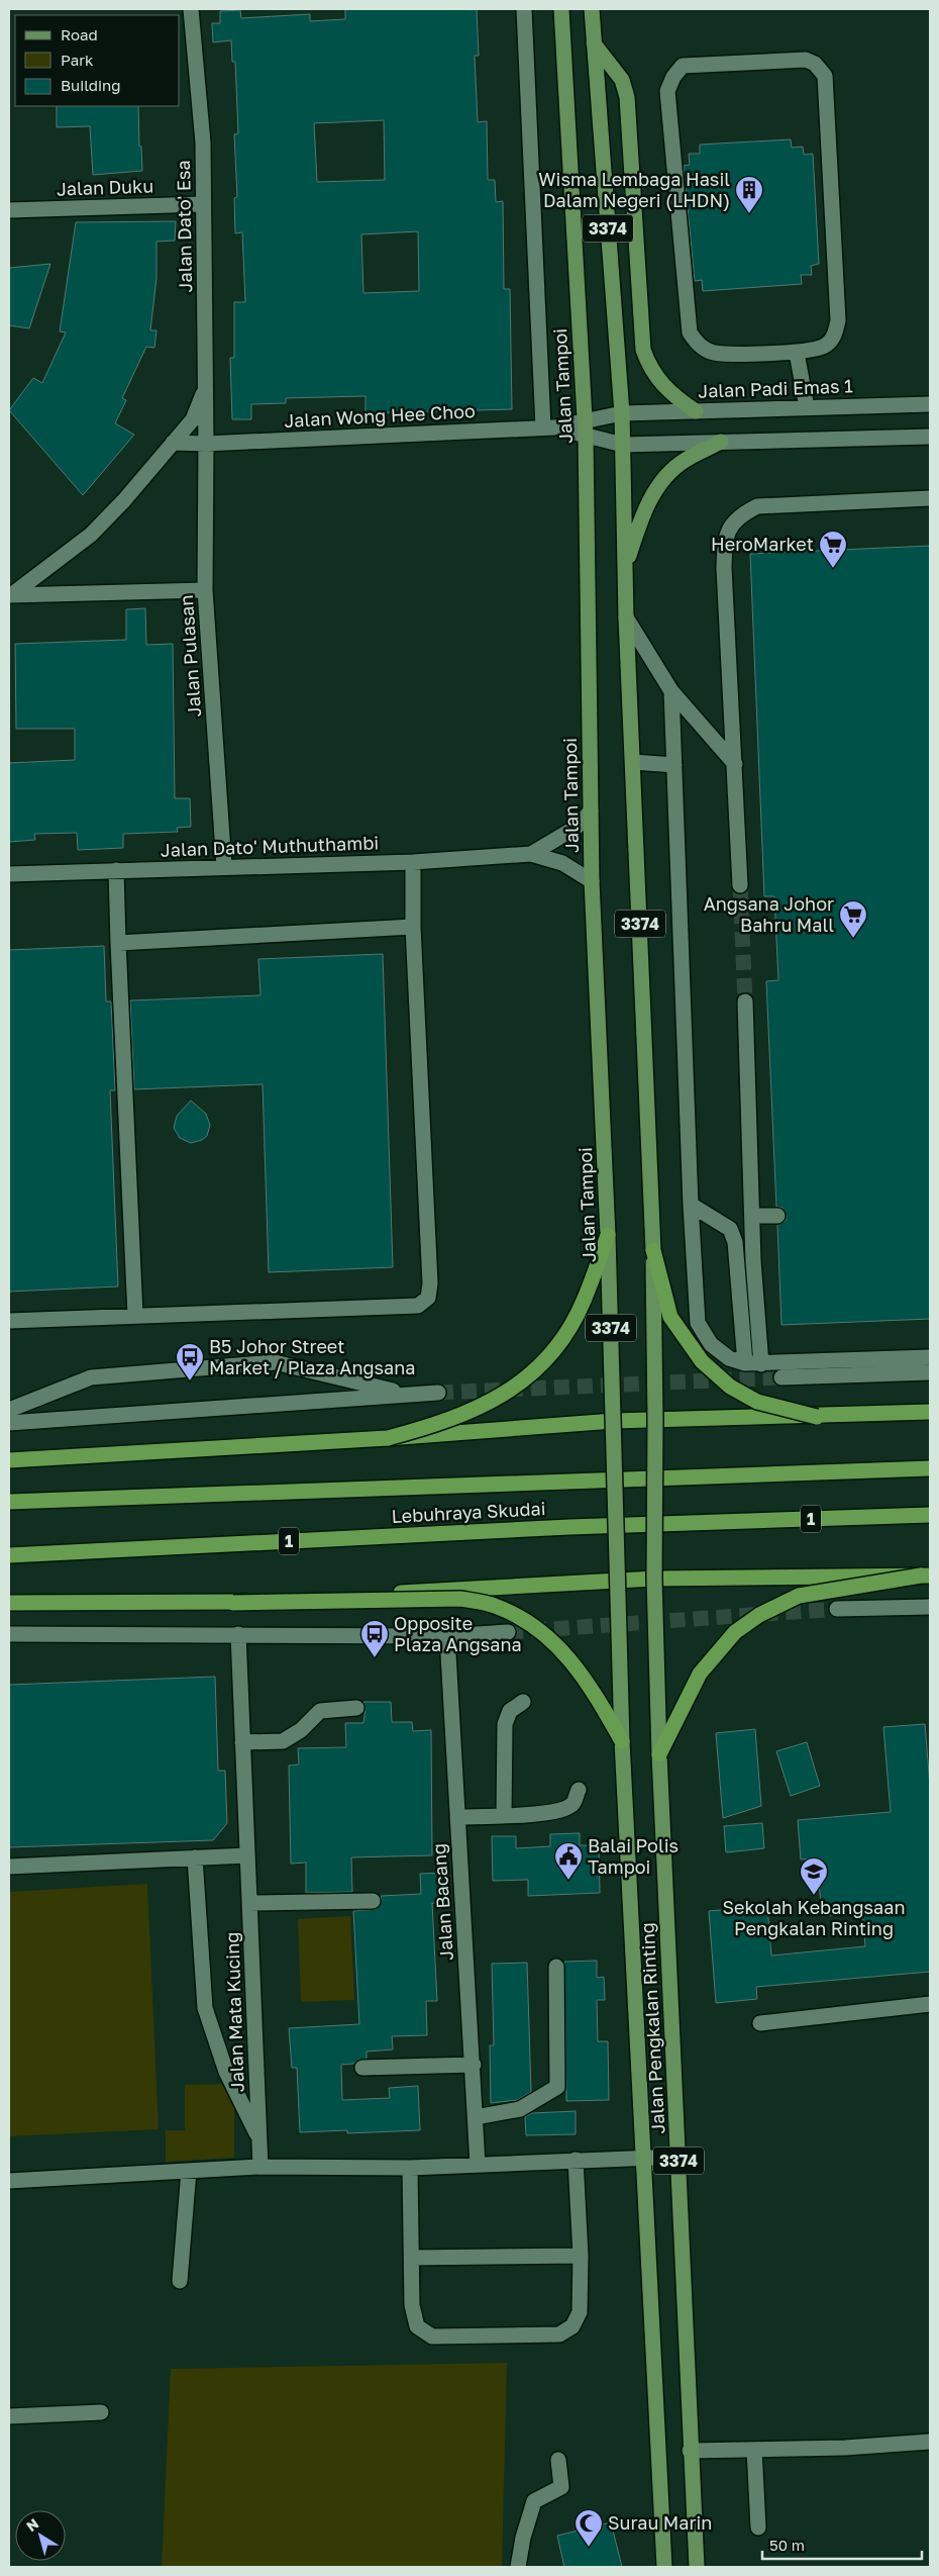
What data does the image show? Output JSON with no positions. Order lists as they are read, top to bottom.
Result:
{
  "streets": {
    "highway": ["Lebuhraya Skudai", "1"],
    "main road": ["3374", "Jalan Tampoi", "Jalan Pengkalan Rinting"],
    "street": [
      "Jalan Duku",
      "Jalan Dato' Esa",
      "Jalan Padi Emas 1",
      "Jalan Wong Hee Choo",
      "Jalan Pulasan",
      "Jalan Dato' Muthuthambi",
      "Jalan Bacang",
      "Jalan Mata Kucing"
    ]
  },
  "crossings": [
    ["Jalan Duku", "Jalan Dato' Esa"],
    ["Jalan Dato' Esa", "Jalan Wong Hee Choo"],
    ["Jalan Dato' Esa", "Jalan Pulasan"],
    ["3374", "Jalan Padi Emas 1"],
    ["3374", "Jalan Wong Hee Choo"],
    ["3374", "Jalan Pengkalan Rinting"],
    ["Jalan Tampoi", "Jalan Padi Emas 1"],
    ["Jalan Tampoi", "Jalan Wong Hee Choo"],
    ["Jalan Tampoi", "Jalan Dato' Muthuthambi"],
    ["Jalan Tampoi", "Jalan Pengkalan Rinting"],
    ["Jalan Padi Emas 1", "Jalan Wong Hee Choo"],
    ["Jalan Wong Hee Choo", "Jalan Pulasan"],
    ["Jalan Pulasan", "Jalan Dato' Muthuthambi"]
  ],
  "places": {
    "building": ["Wisma Lembaga Hasil Dalam Negeri (LHDN)"],
    "supermarket": ["HeroMarket", "Angsana Johor Bahru Mall"],
    "bus stop": ["B5 Johor Street Market / Plaza Angsana", "Opposite Plaza Angsana"],
    "public building": ["Balai Polis Tampoi"],
    "school or university": ["Sekolah Kebangsaan Pengkalan Rinting"],
    "mosque": ["Surau Marin"]
  },
  "legend": ["Road", "Park", "Building"],
  "scale_bar": "50 m",
  "north": "top left"
}
